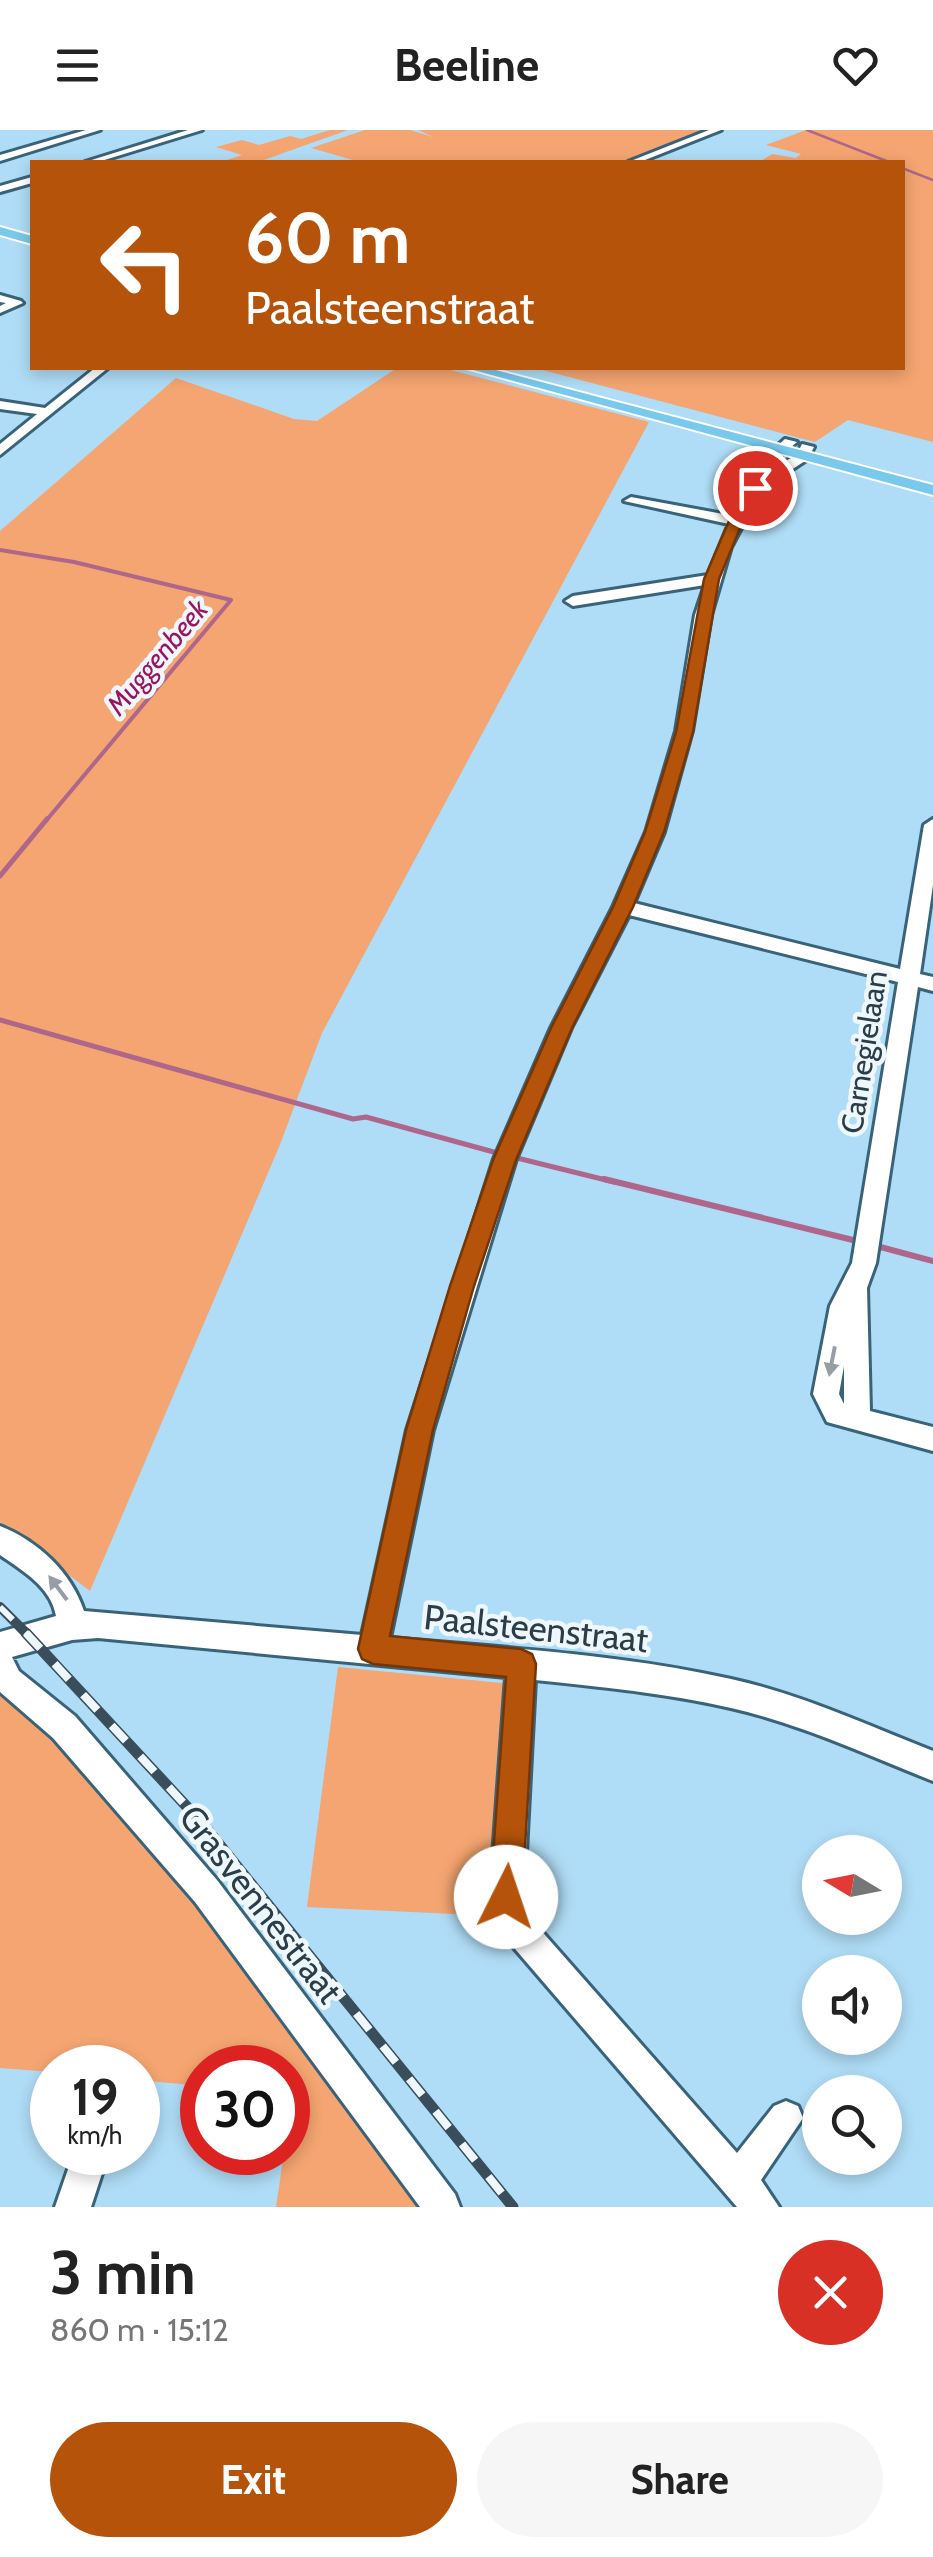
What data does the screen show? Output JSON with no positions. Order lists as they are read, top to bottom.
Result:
{
  "streets": {
    "street": ["Carnegielaan", "Paalsteenstraat", "Grasvennestraat"]
  },
  "water": ["Muggenbeek"],
  "north": "left",
  "page": {
    "header": "Beeline",
    "turn": ["60 m", "Paalsteenstraat"],
    "speed": "19 km/h",
    "limit": "30",
    "heading": ["3 min", "860 m · 15:12"],
    "buttons": ["Exit", "Share"]
  }
}
